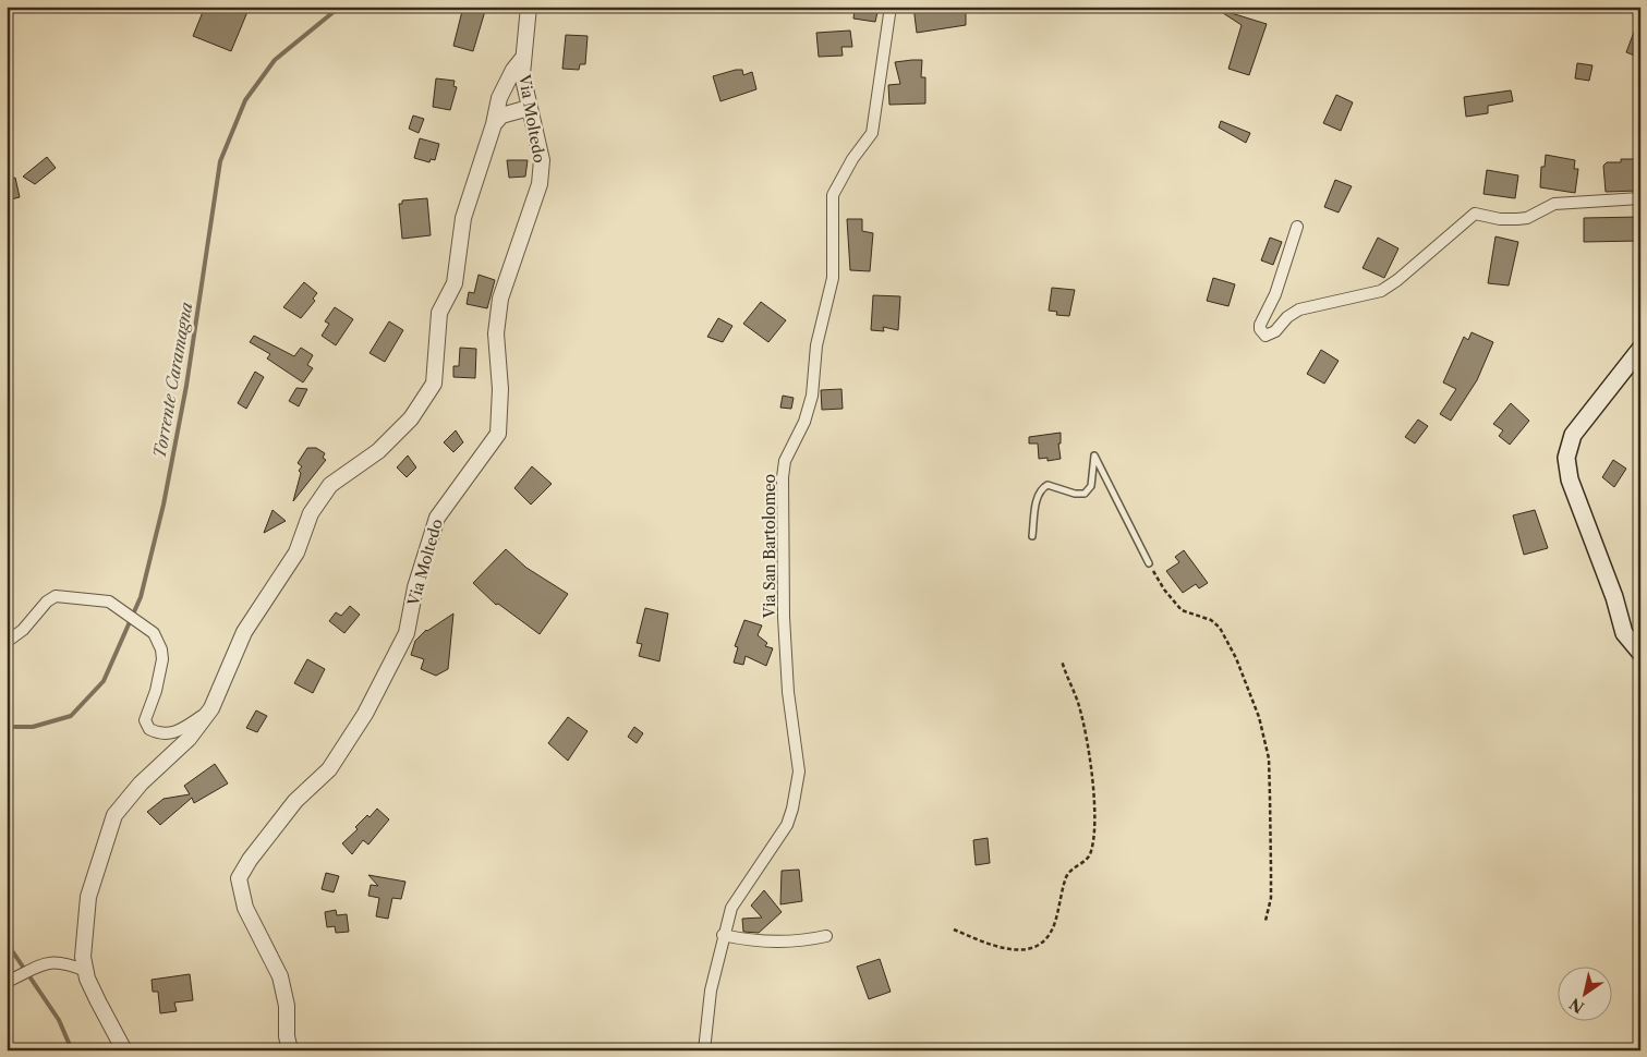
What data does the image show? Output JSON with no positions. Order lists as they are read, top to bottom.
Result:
{
  "streets": {
    "street": ["Via Moltedo", "Via San Bartolomeo"]
  },
  "water": ["Torrente Caramagna"],
  "north": "bottom left"
}
